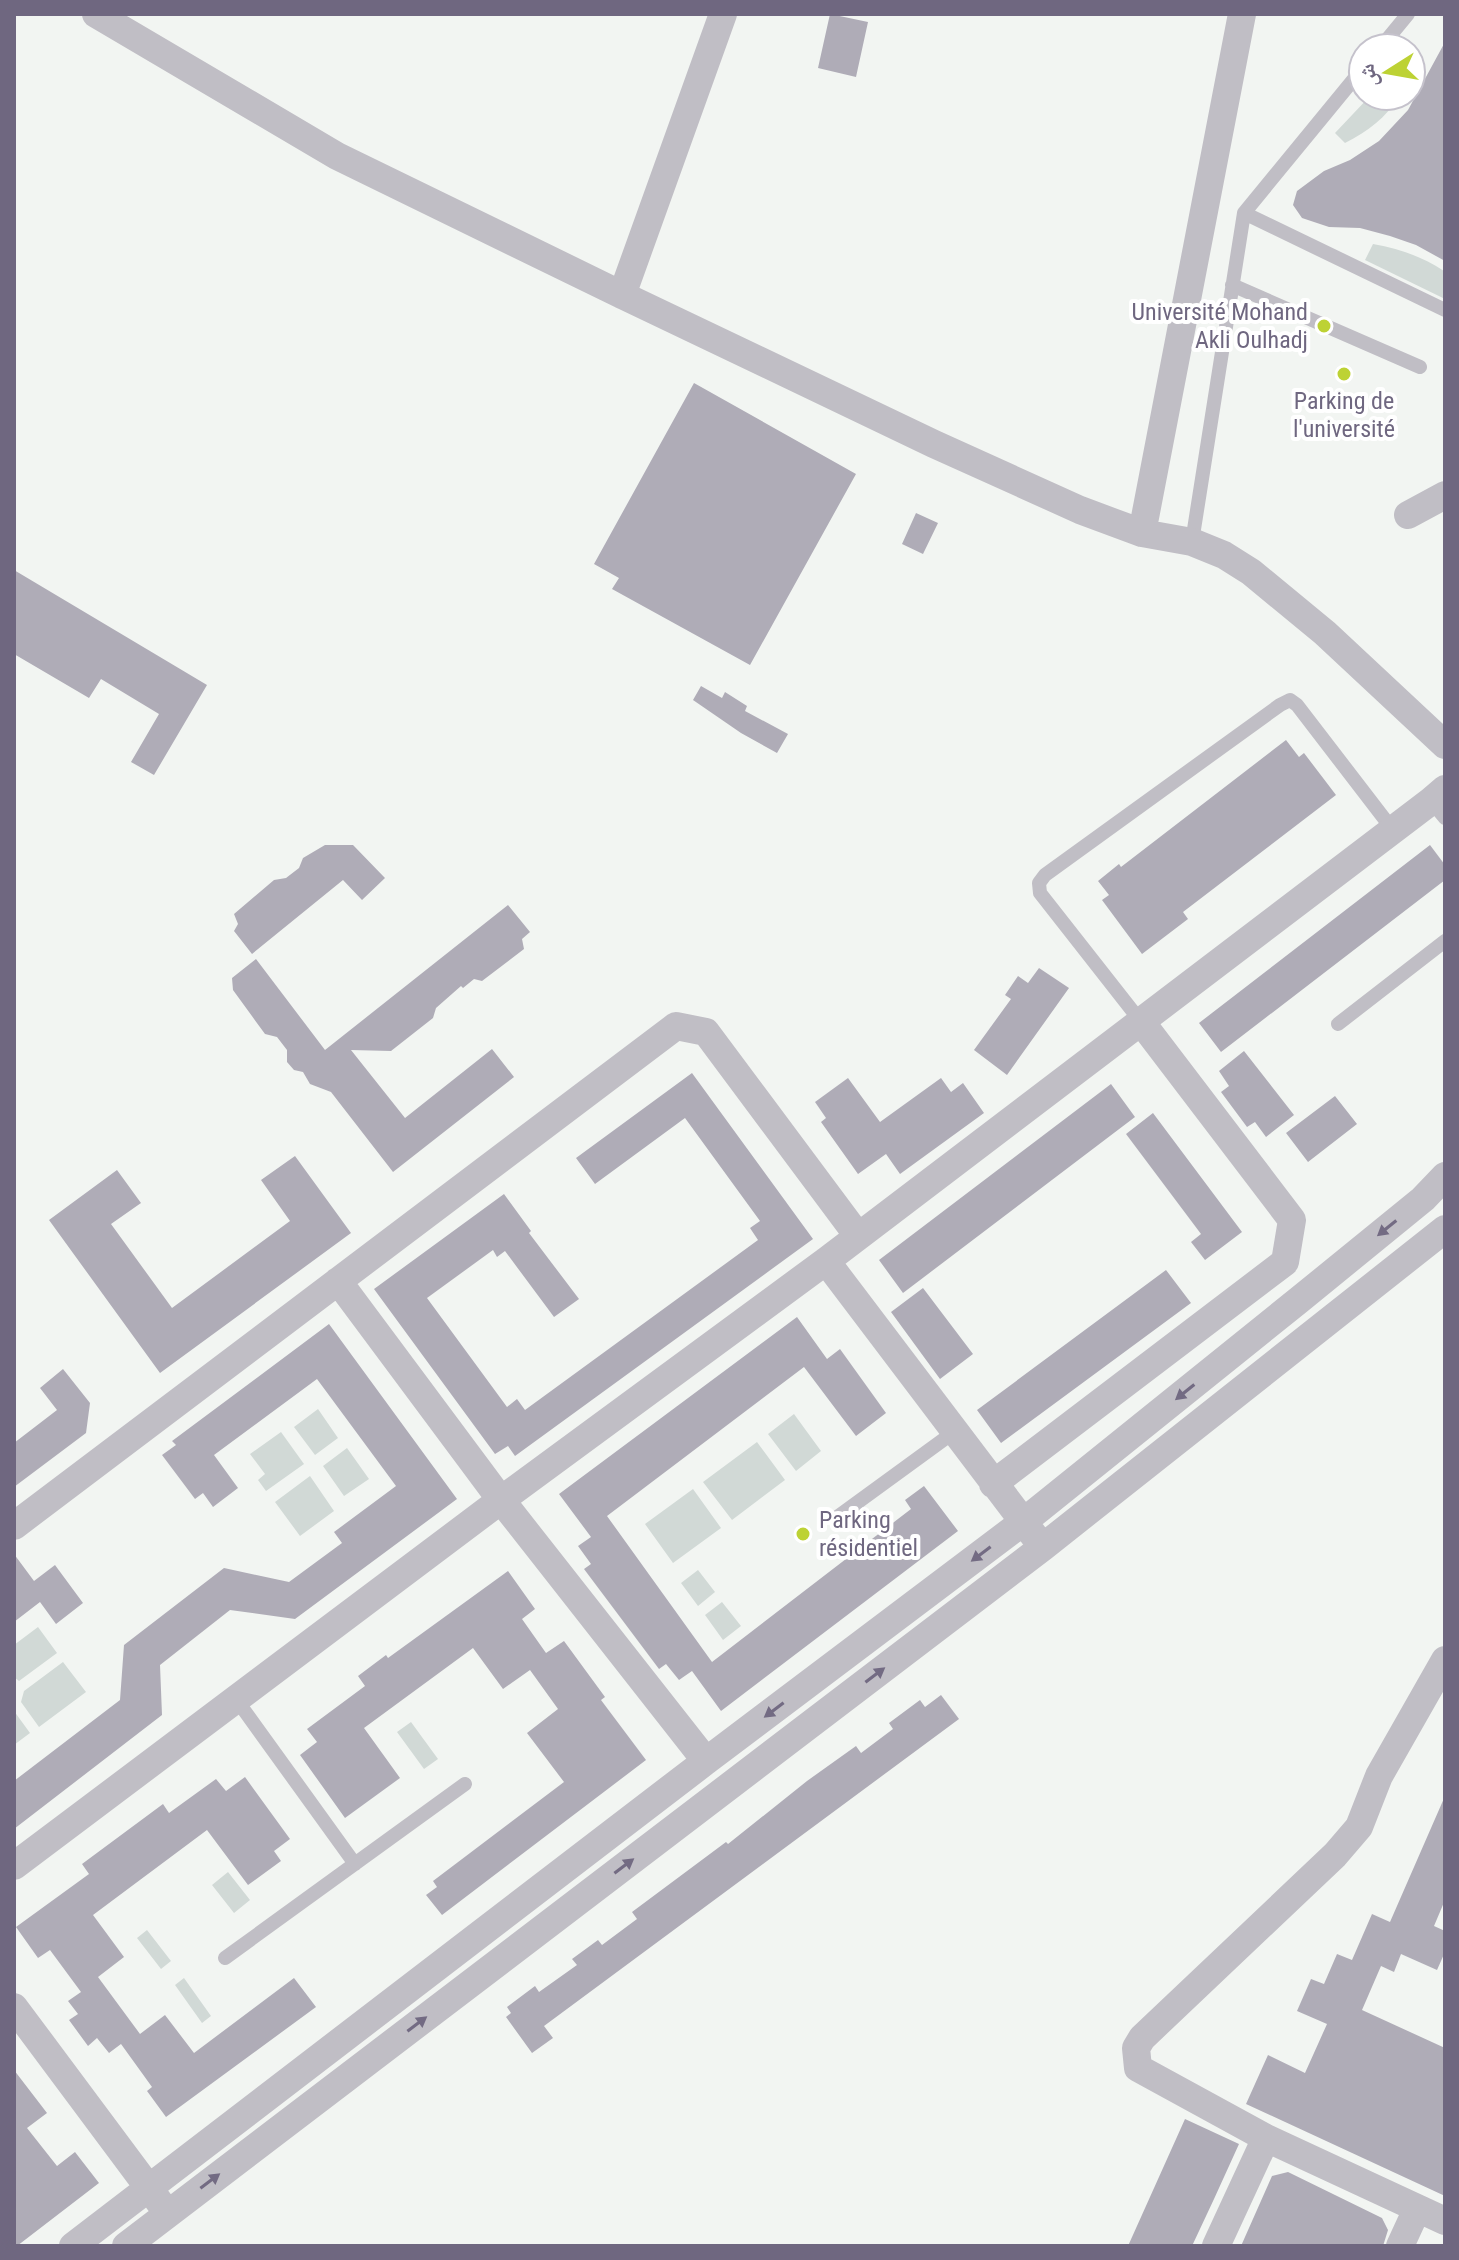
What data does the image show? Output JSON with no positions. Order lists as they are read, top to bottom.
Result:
{
  "places": ["Université Mohand Akli Oulhadj", "Parking de l'université", "Parking résidentiel"],
  "north": "left"
}
